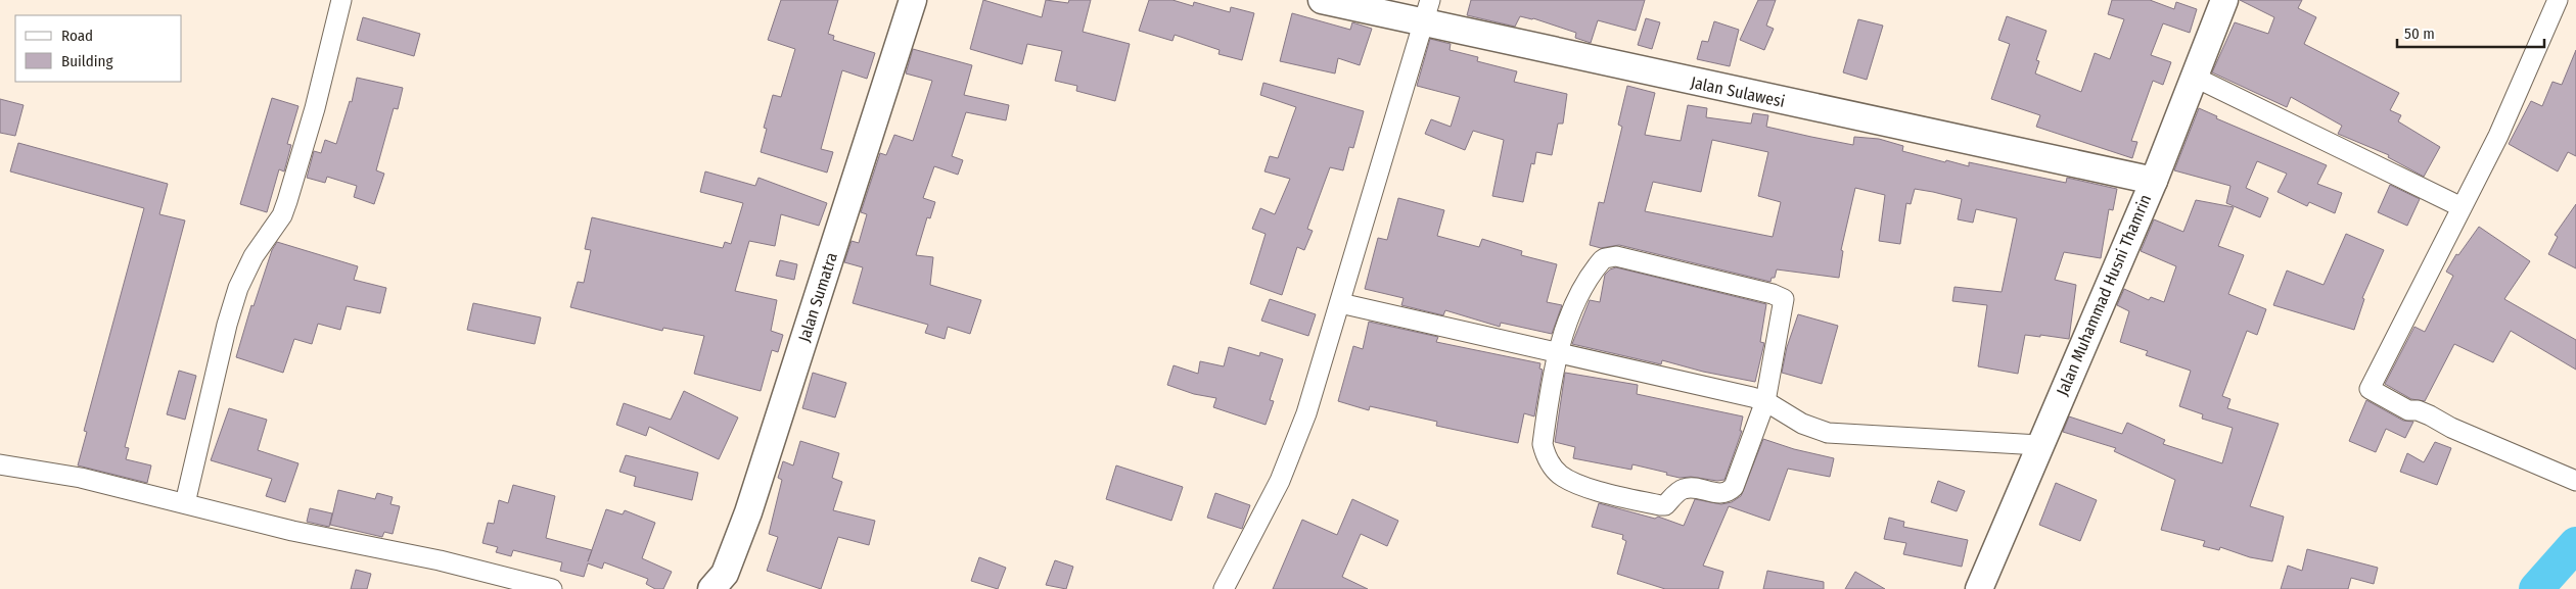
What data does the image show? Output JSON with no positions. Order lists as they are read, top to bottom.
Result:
{
  "streets": {
    "street": ["Jalan Sulawesi", "Jalan Muhammad Husni Thamrin", "Jalan Sumatra"]
  },
  "crossings": [
    ["Jalan Sulawesi", "Jalan Muhammad Husni Thamrin"]
  ],
  "legend": ["Road", "Building"],
  "scale_bar": "50 m"
}
